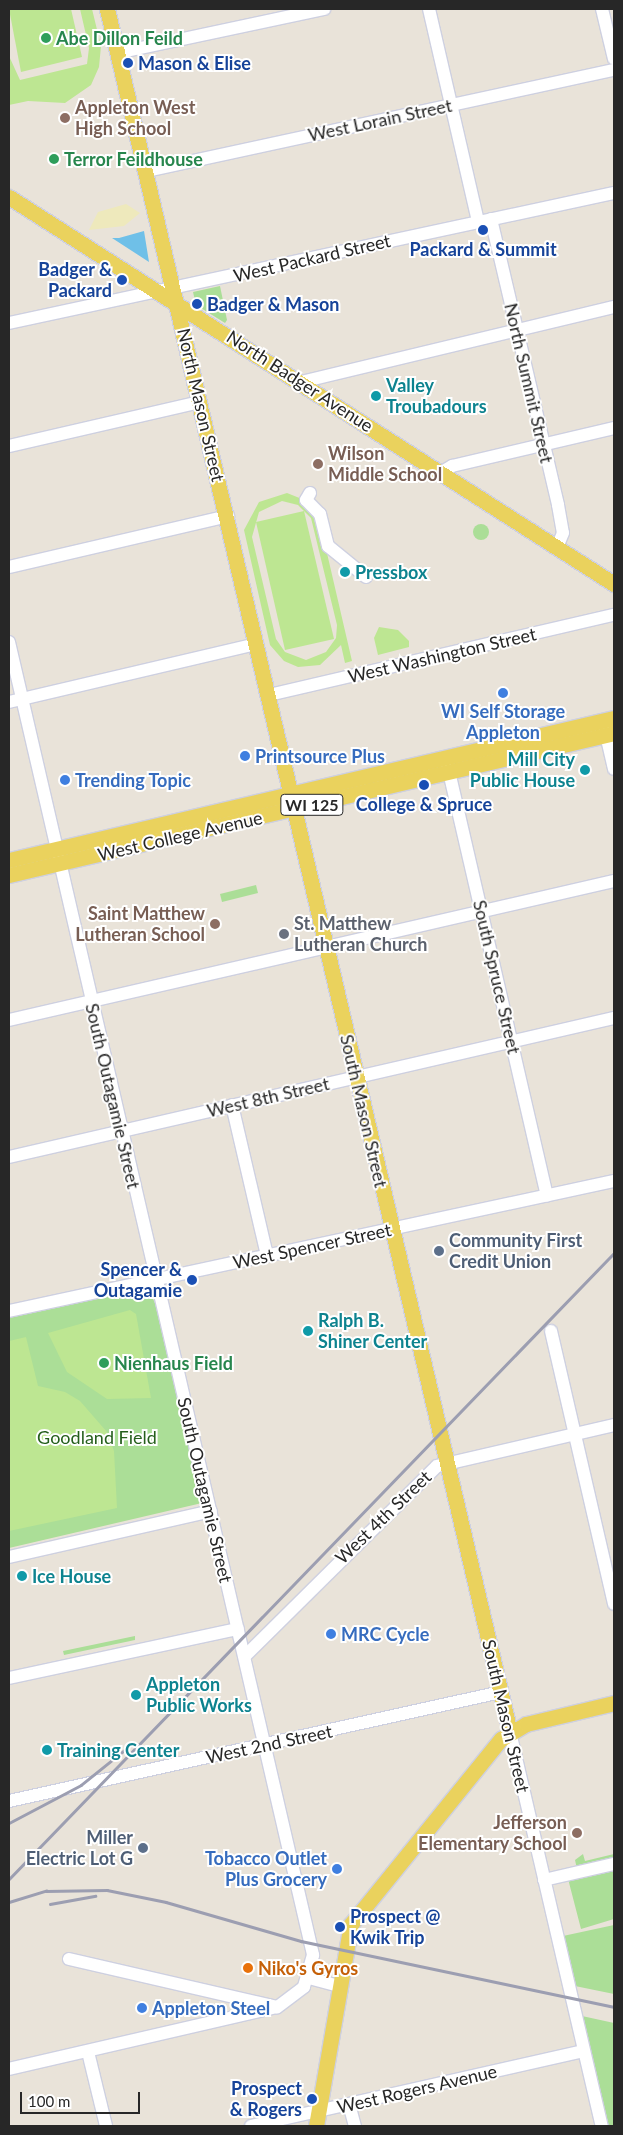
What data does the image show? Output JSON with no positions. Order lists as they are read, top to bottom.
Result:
{
  "streets": {
    "main road": [
      "North Badger Avenue",
      "North Mason Street",
      "WI 125",
      "West College Avenue",
      "South Mason Street"
    ],
    "street": [
      "West Lorain Street",
      "West Packard Street",
      "North Summit Street",
      "West Washington Street",
      "South Spruce Street",
      "South Outagamie Street",
      "West 8th Street",
      "West Spencer Street",
      "West 4th Street",
      "West 2nd Street",
      "West Rogers Avenue"
    ]
  },
  "crossings": [
    ["West Lorain Street", "North Summit Street"],
    ["West Lorain Street", "North Mason Street"],
    ["West Packard Street", "North Badger Avenue"],
    ["West Packard Street", "North Summit Street"],
    ["West Packard Street", "North Mason Street"],
    ["North Badger Avenue", "North Summit Street"],
    ["North Badger Avenue", "North Mason Street"],
    ["North Mason Street", "West Washington Street"],
    ["North Mason Street", "West College Avenue"],
    ["North Mason Street", "South Mason Street"],
    ["West College Avenue", "South Spruce Street"],
    ["West College Avenue", "South Outagamie Street"],
    ["West College Avenue", "South Mason Street"],
    ["South Spruce Street", "West 8th Street"],
    ["South Spruce Street", "West Spencer Street"],
    ["South Outagamie Street", "West 8th Street"],
    ["South Outagamie Street", "West Spencer Street"],
    ["South Outagamie Street", "West 4th Street"],
    ["South Outagamie Street", "West 2nd Street"],
    ["West 8th Street", "South Mason Street"],
    ["South Mason Street", "West Spencer Street"],
    ["South Mason Street", "West 4th Street"],
    ["South Mason Street", "West 2nd Street"],
    ["South Mason Street", "West Rogers Avenue"]
  ],
  "parks": ["Goodland Field"],
  "places": [
    "Abe Dillon Feild",
    "Mason & Elise",
    "Appleton West High School",
    "Terror Feildhouse",
    "Packard & Summit",
    "Badger & Packard",
    "Badger & Mason",
    "Valley Troubadours",
    "Wilson Middle School",
    "Pressbox",
    "WI Self Storage Appleton",
    "Printsource Plus",
    "Mill City Public House",
    "Trending Topic",
    "College & Spruce",
    "Saint Matthew Lutheran School",
    "St. Matthew Lutheran Church",
    "Community First Credit Union",
    "Spencer & Outagamie",
    "Ralph B. Shiner Center",
    "Nienhaus Field",
    "Ice House",
    "MRC Cycle",
    "Appleton Public Works",
    "Training Center",
    "Jefferson Elementary School",
    "Miller Electric Lot G",
    "Tobacco Outlet Plus Grocery",
    "Prospect @ Kwik Trip",
    "Niko's Gyros",
    "Appleton Steel",
    "Prospect & Rogers"
  ],
  "scale_bar": "100 m"
}
